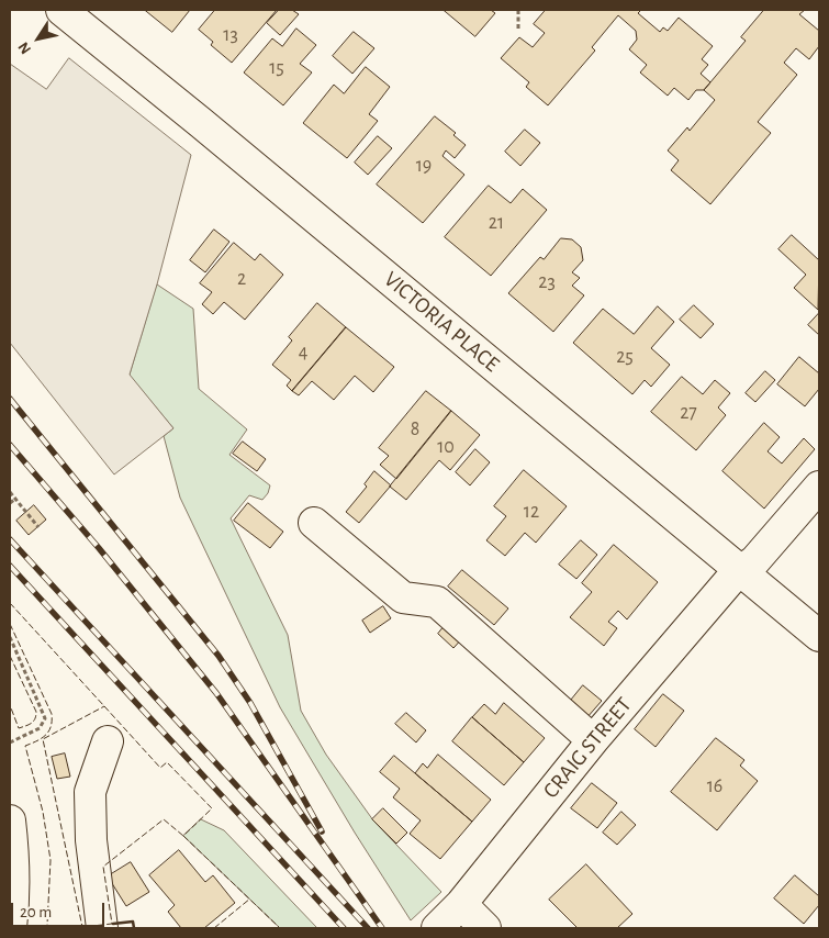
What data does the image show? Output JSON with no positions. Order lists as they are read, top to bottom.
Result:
{
  "streets": {
    "street": ["VICTORIA PLACE", "CRAIG STREET"]
  },
  "crossings": [
    ["VICTORIA PLACE", "CRAIG STREET"]
  ],
  "house_numbers": [
    "13",
    "15",
    "19",
    "21",
    "2",
    "23",
    "4",
    "25",
    "27",
    "8",
    "10",
    "12",
    "16"
  ],
  "scale_bar": "20 m",
  "north": "bottom left"
}
